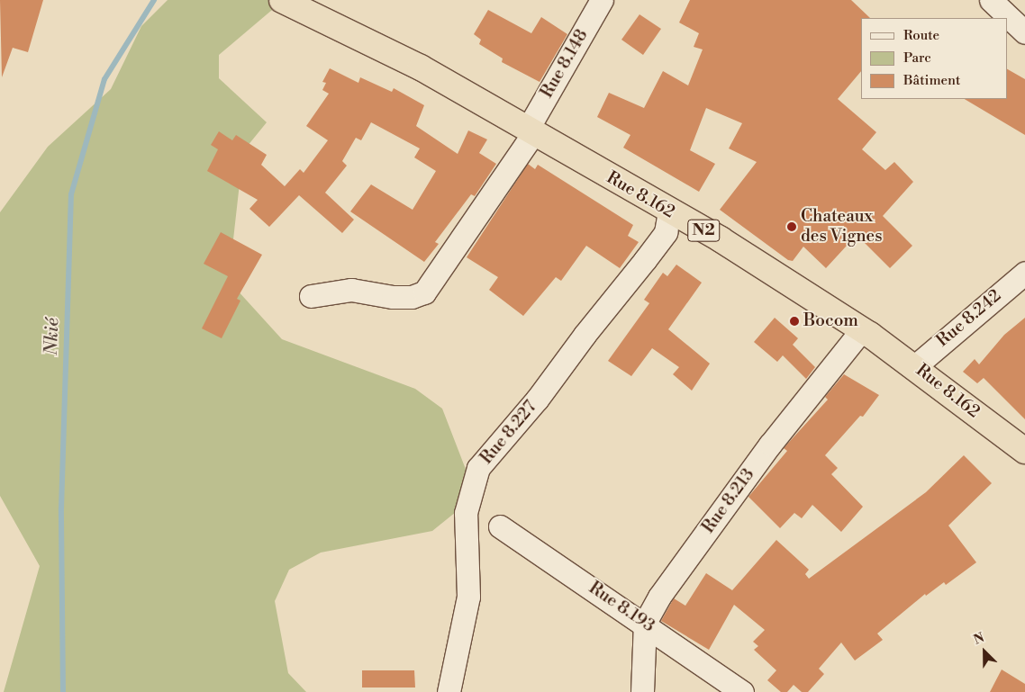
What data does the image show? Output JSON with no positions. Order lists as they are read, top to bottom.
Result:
{
  "streets": {
    "highway": ["Rue 8.162", "N2"],
    "street": [
      "Rue 8.148",
      "Rue 8.242",
      "Rue 8.227",
      "Rue 8.213",
      "Rue 8.193"
    ]
  },
  "crossings": [
    ["Rue 8.148", "Rue 8.162"],
    ["Rue 8.162", "Rue 8.242"],
    ["Rue 8.162", "Rue 8.227"],
    ["Rue 8.162", "Rue 8.213"],
    ["Rue 8.213", "Rue 8.193"]
  ],
  "water": ["Nkié"],
  "places": ["Chateaux des Vignes", "Bocom"],
  "legend": ["Route", "Parc", "Bâtiment"],
  "north": "top left"
}
